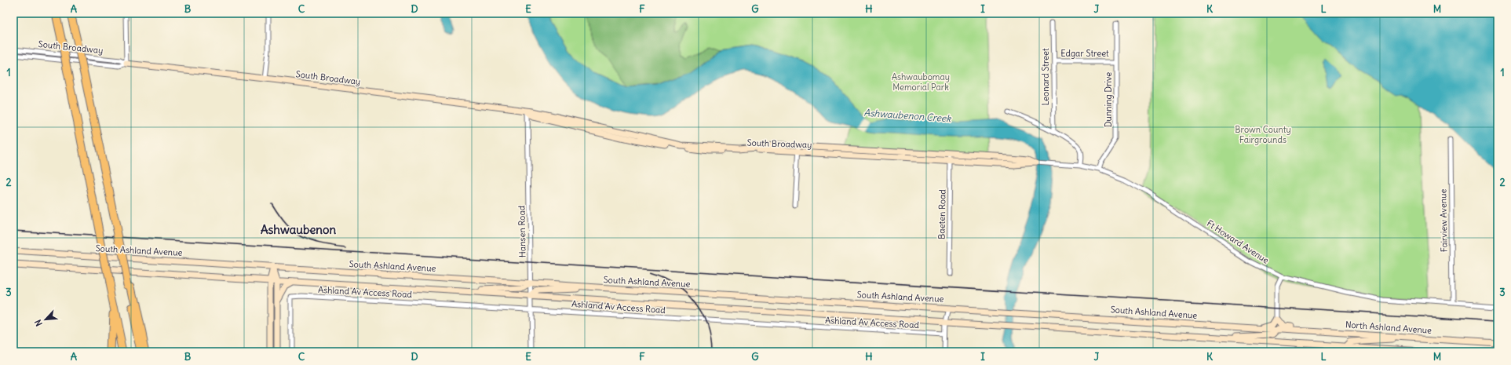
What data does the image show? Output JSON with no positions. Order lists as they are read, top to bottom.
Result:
{
  "streets": {
    "main road": ["South Broadway", "South Ashland Avenue", "North Ashland Avenue"],
    "street": [
      "Edgar Street",
      "Leonard Street",
      "Dunning Drive",
      "Baeten Road",
      "Fairview Avenue",
      "Hansen Road",
      "Ft Howard Avenue",
      "Ashland Av Access Road"
    ]
  },
  "crossings": [
    ["South Broadway", "Baeten Road"],
    ["South Broadway", "Hansen Road"],
    ["South Broadway", "Ft Howard Avenue"],
    ["Edgar Street", "Leonard Street"],
    ["Edgar Street", "Dunning Drive"],
    ["Dunning Drive", "Ft Howard Avenue"],
    ["Fairview Avenue", "Ft Howard Avenue"],
    ["Hansen Road", "South Ashland Avenue"],
    ["Hansen Road", "Ashland Av Access Road"],
    ["South Ashland Avenue", "North Ashland Avenue"]
  ],
  "districts": ["Ashwaubenon"],
  "water": ["Ashwaubenon Creek"],
  "parks": ["Ashwaubomay Memorial Park", "Brown County Fairgrounds"],
  "north": "bottom left",
  "grid": {
    "columns": [
      "A",
      "B",
      "C",
      "D",
      "E",
      "F",
      "G",
      "H",
      "I",
      "J",
      "K",
      "L",
      "M"
    ],
    "rows": ["1", "2", "3"]
  }
}
